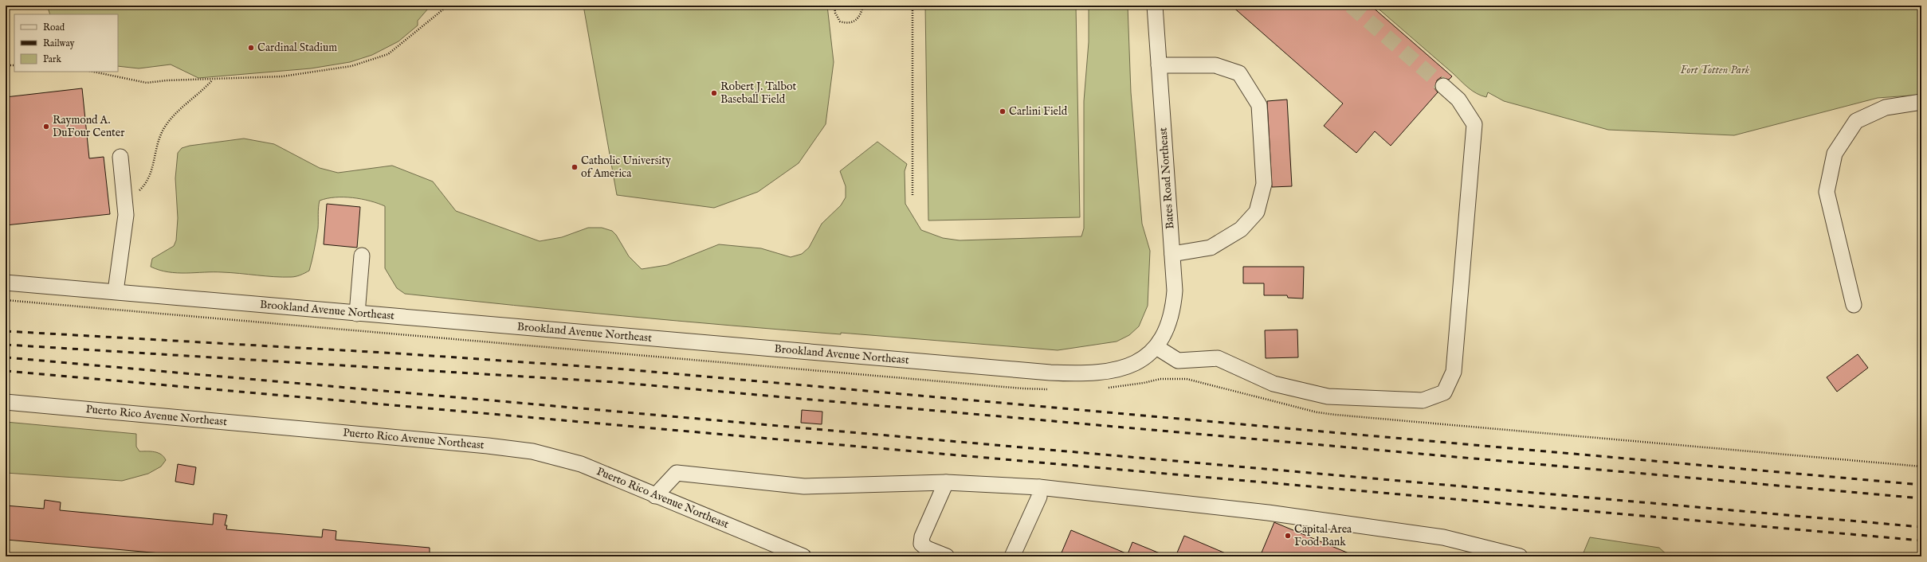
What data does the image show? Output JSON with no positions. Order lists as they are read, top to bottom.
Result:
{
  "streets": {
    "street": ["Bates Road Northeast", "Brookland Avenue Northeast", "Puerto Rico Avenue Northeast"]
  },
  "crossings": [
    ["Bates Road Northeast", "Brookland Avenue Northeast"]
  ],
  "parks": ["Fort Totten Park"],
  "places": [
    "Cardinal Stadium",
    "Robert J. Talbot Baseball Field",
    "Carlini Field",
    "Raymond A. DuFour Center",
    "Catholic University of America",
    "Capital Area Food Bank"
  ],
  "legend": ["Road", "Railway", "Park"]
}
